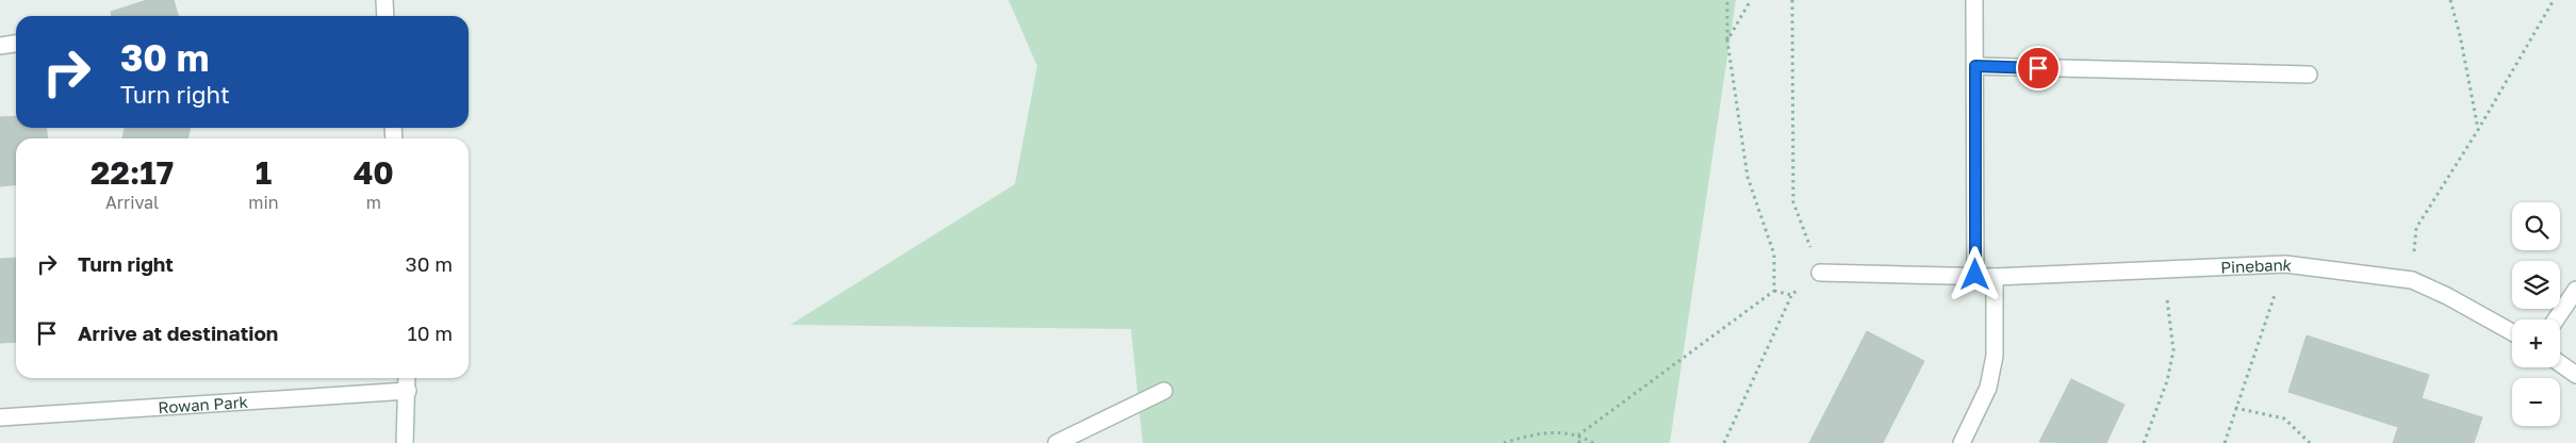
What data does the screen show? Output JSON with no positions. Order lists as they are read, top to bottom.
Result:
{
  "streets": {
    "street": ["Pinebank", "Rowan Park"]
  },
  "page": {
    "turn": ["30 m", "Turn right"],
    "eta": [
      "22:17",
      "Arrival",
      "1",
      "min",
      "40",
      "m"
    ],
    "map_buttons": ["+", "−"],
    "list": [
      {
        "name": "Turn right",
        "value": "30 m"
      },
      {
        "name": "Arrive at destination",
        "value": "10 m"
      }
    ]
  }
}
